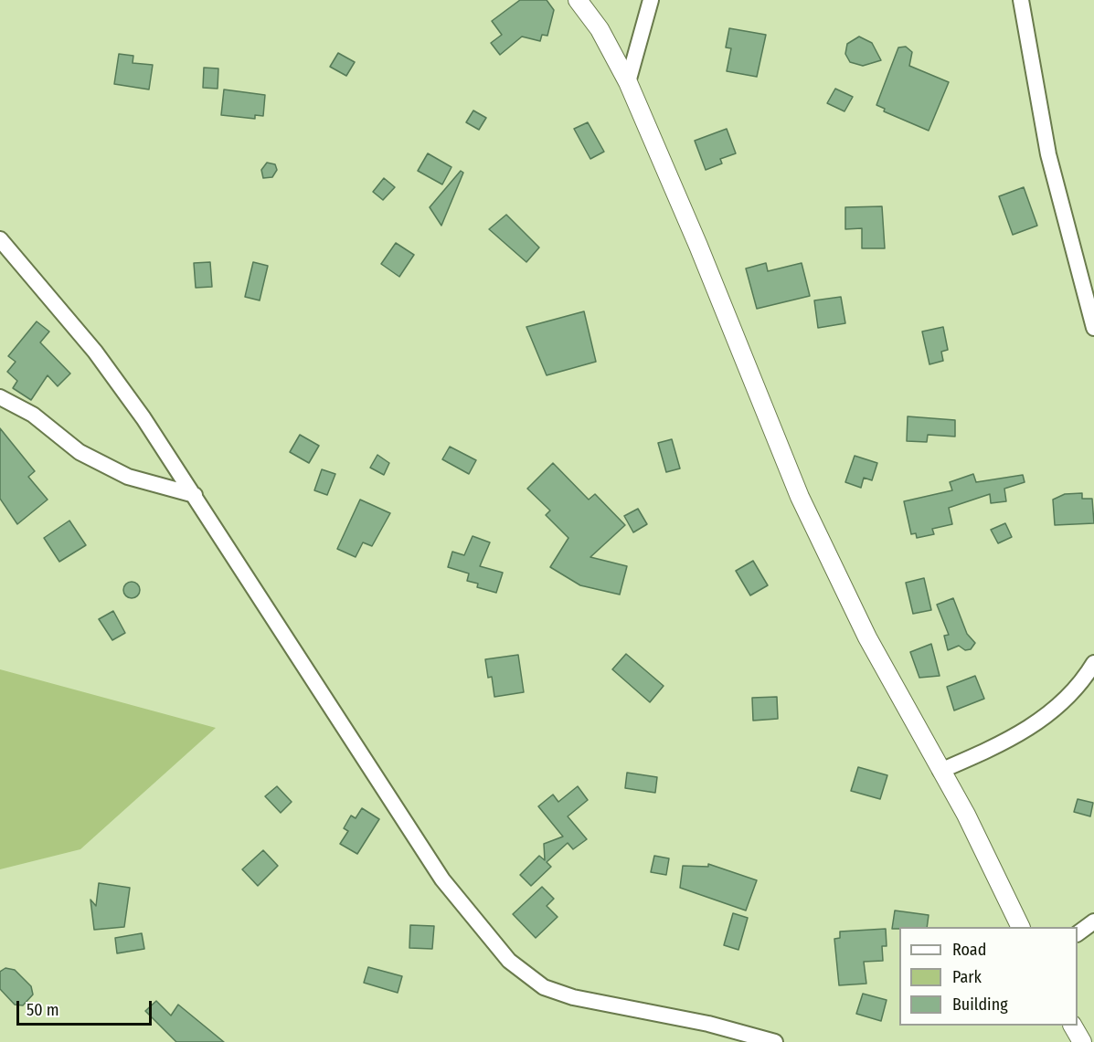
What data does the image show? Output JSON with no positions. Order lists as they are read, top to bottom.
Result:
{
  "legend": ["Road", "Park", "Building"],
  "scale_bar": "50 m"
}
